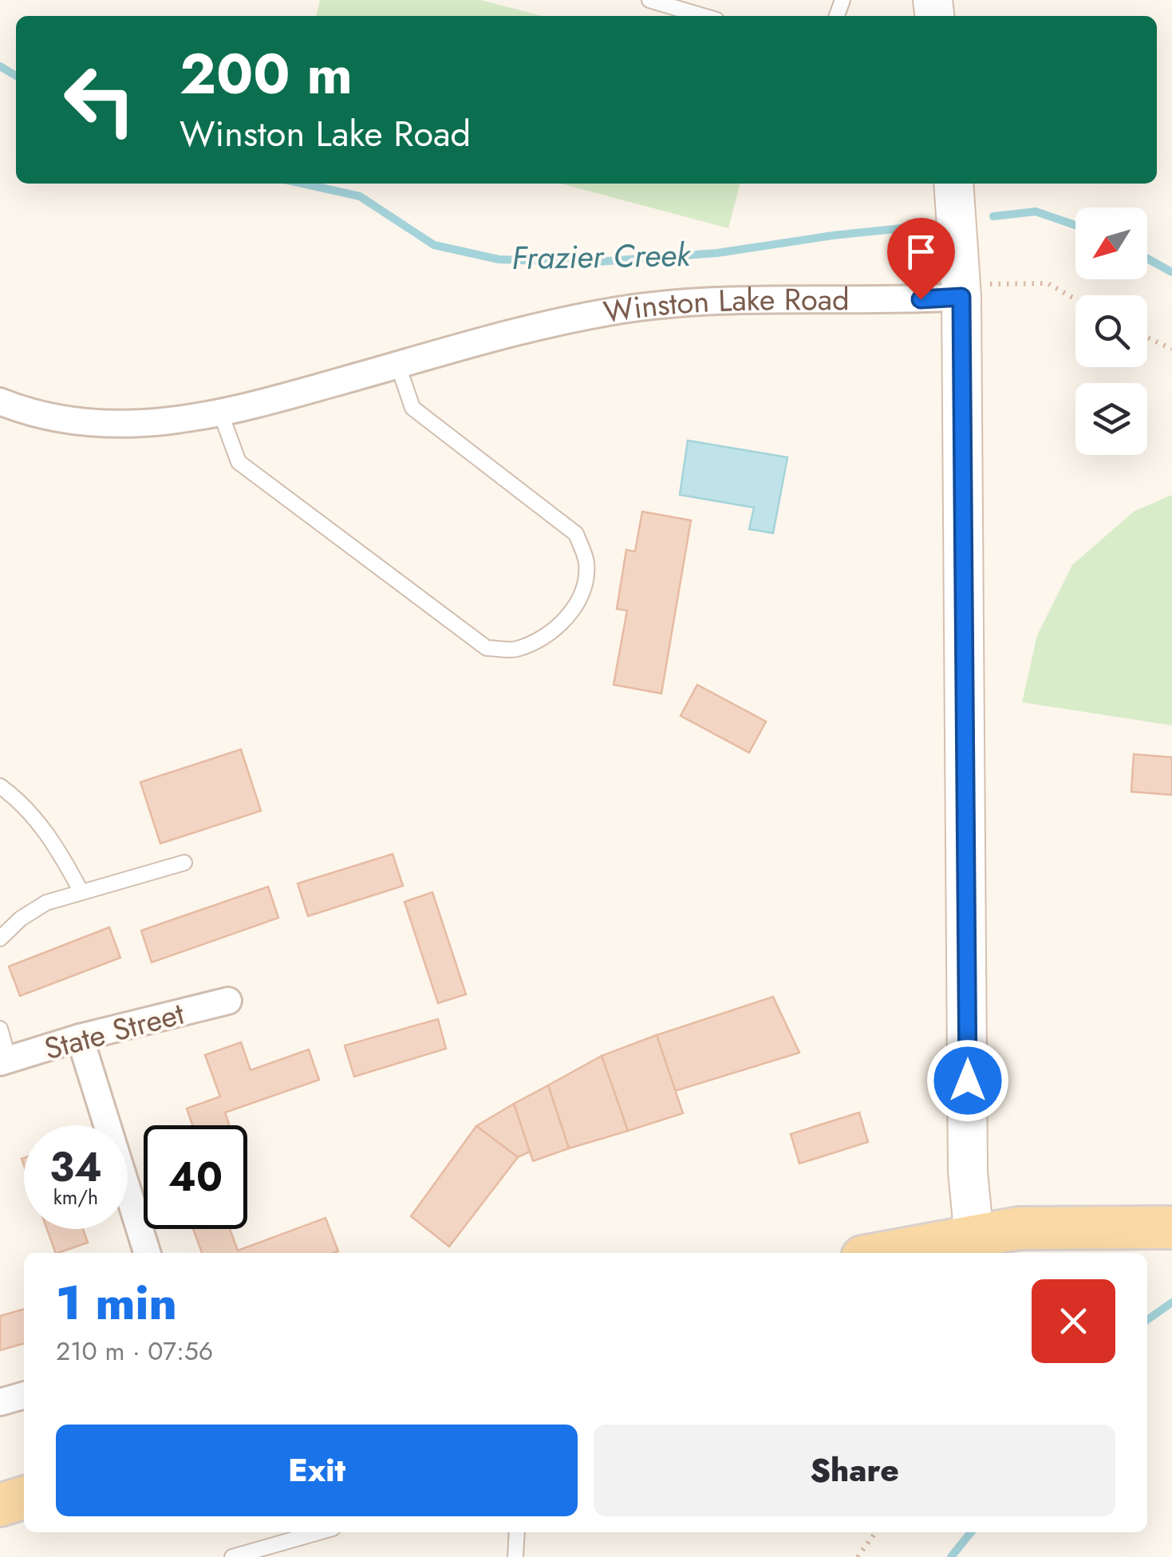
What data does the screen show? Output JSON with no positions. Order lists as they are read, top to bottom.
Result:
{
  "streets": {
    "street": ["Winston Lake Road", "State Street"]
  },
  "water": ["Frazier Creek"],
  "north": "bottom left",
  "page": {
    "turn": ["200 m", "Winston Lake Road"],
    "speed": "34 km/h",
    "limit": "40",
    "heading": ["1 min", "210 m · 07:56"],
    "buttons": ["Exit", "Share"]
  }
}
